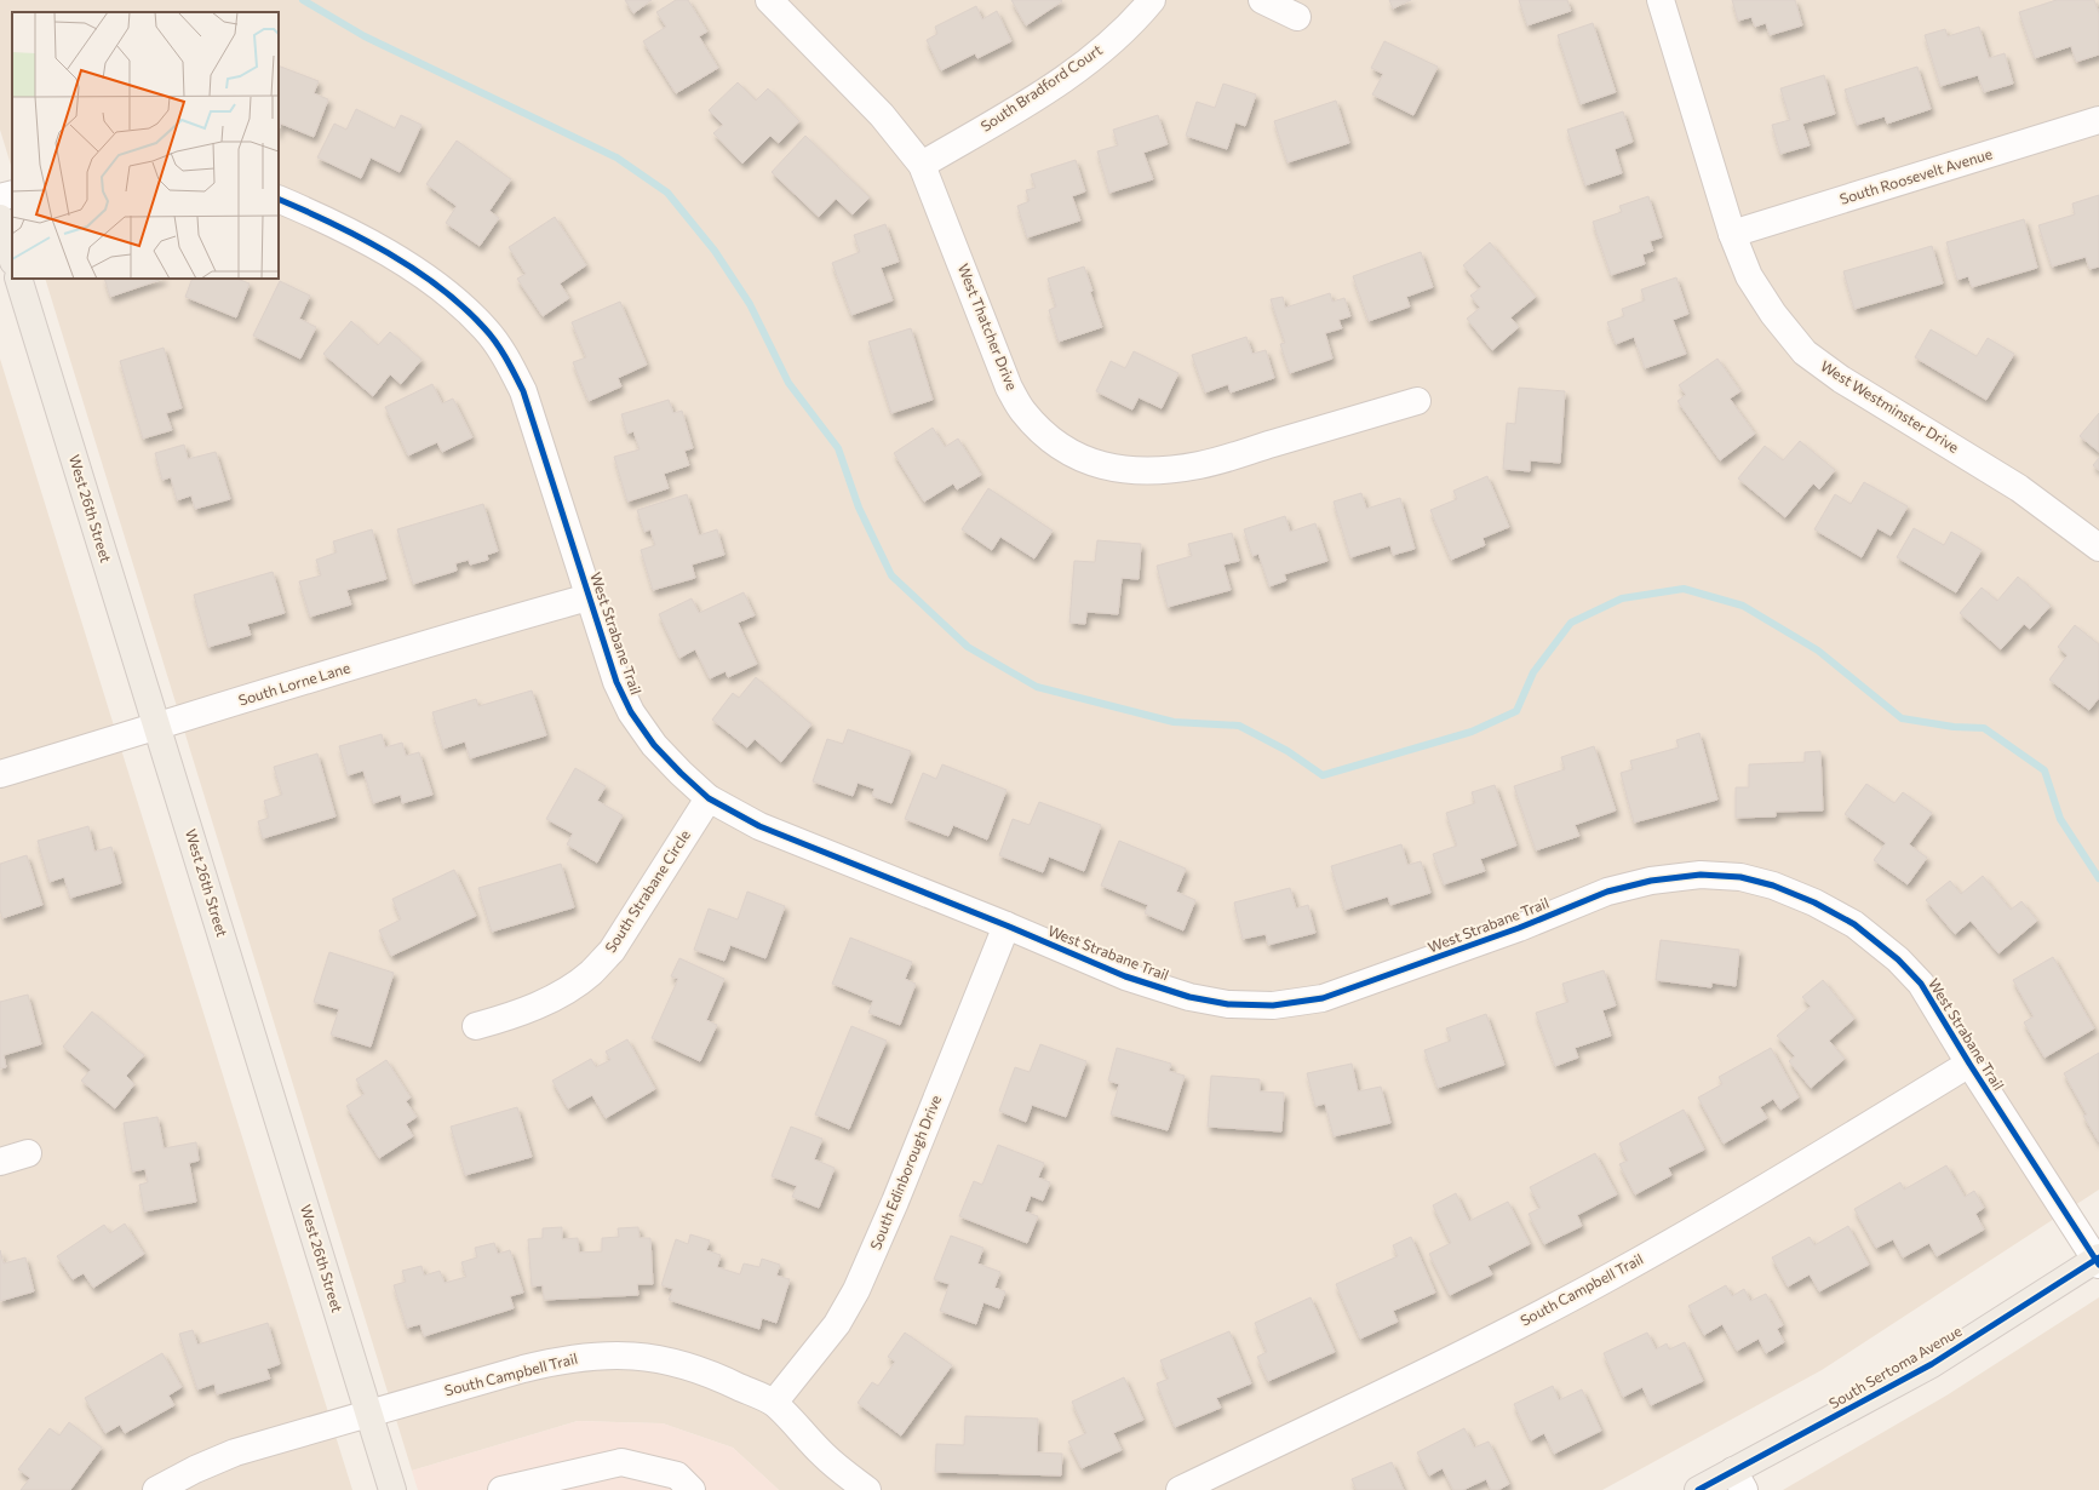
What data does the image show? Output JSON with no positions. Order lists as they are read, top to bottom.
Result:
{
  "streets": {
    "main road": ["West 26th Street", "South Sertoma Avenue"],
    "street": [
      "South Bradford Court",
      "South Roosevelt Avenue",
      "West Thatcher Drive",
      "West Westminster Drive",
      "West Strabane Trail",
      "South Lorne Lane",
      "South Strabane Circle",
      "South Edinborough Drive",
      "South Campbell Trail"
    ]
  },
  "crossings": [
    ["South Bradford Court", "West Thatcher Drive"],
    ["South Roosevelt Avenue", "West Westminster Drive"],
    ["West 26th Street", "South Lorne Lane"],
    ["West 26th Street", "South Campbell Trail"],
    ["West Strabane Trail", "South Lorne Lane"],
    ["West Strabane Trail", "South Strabane Circle"],
    ["West Strabane Trail", "South Edinborough Drive"],
    ["West Strabane Trail", "South Campbell Trail"],
    ["West Strabane Trail", "South Sertoma Avenue"],
    ["South Edinborough Drive", "South Campbell Trail"]
  ]
}
